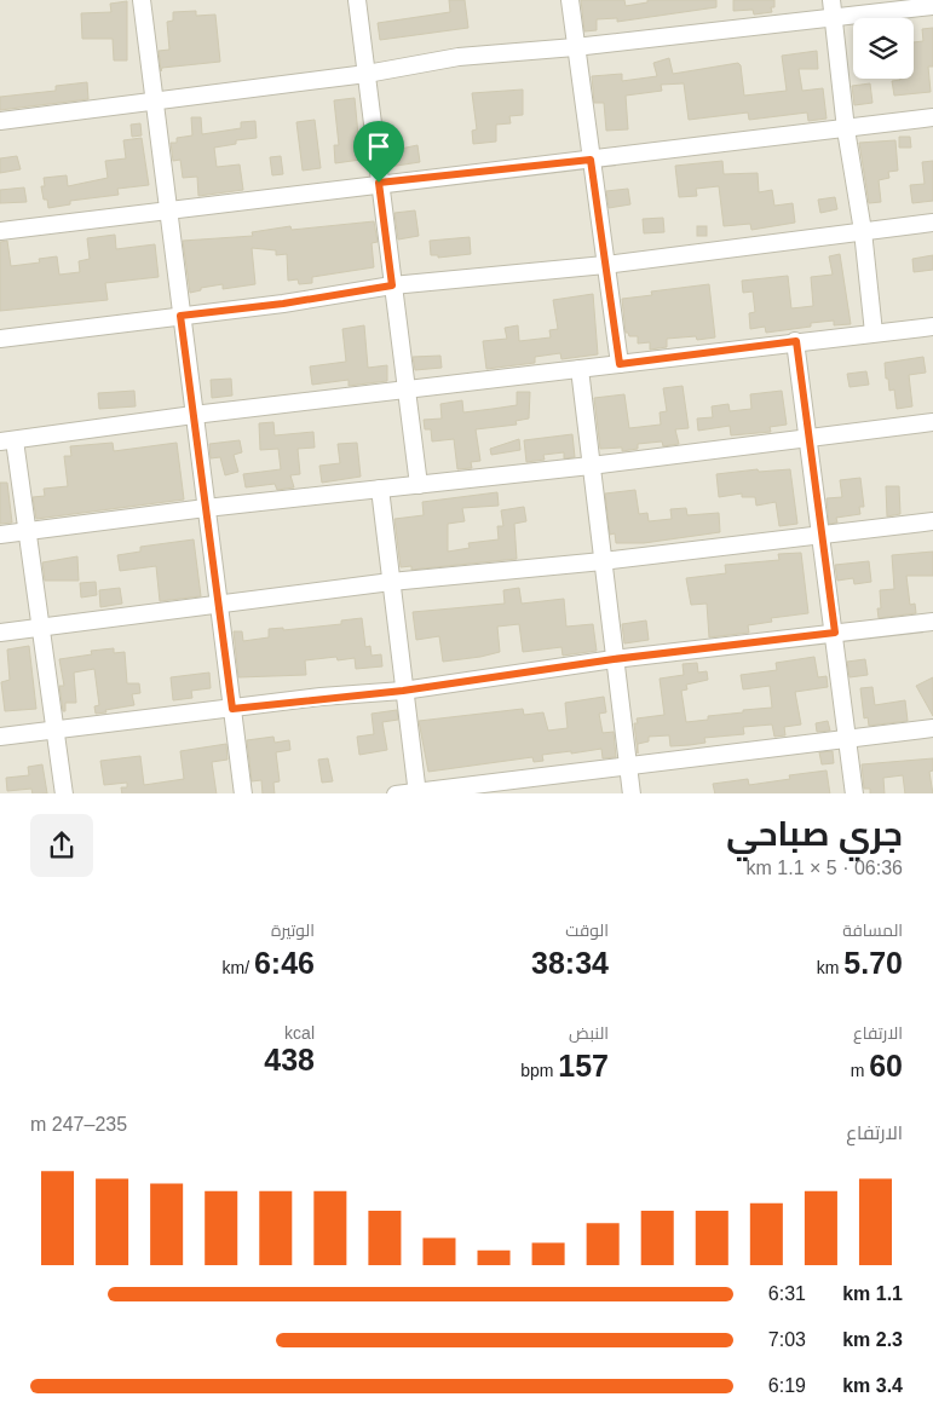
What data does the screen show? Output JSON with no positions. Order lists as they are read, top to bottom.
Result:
{
  "page": {
    "heading": ["جري صباحي", "06:36 · 5 × 1.1 km"],
    "stats": [
      ["المسافة", "5.70 km"],
      ["الوقت", "38:34"],
      ["الوتيرة", "6:46 /km"],
      ["الارتفاع", "60 m"],
      ["النبض", "157 bpm"],
      ["kcal", "438"]
    ],
    "chart": ["الارتفاع", "235–247 m"],
    "list": [
      {
        "name": "1.1 km",
        "note": "6:31"
      },
      {
        "name": "2.3 km",
        "note": "7:03"
      },
      {
        "name": "3.4 km",
        "note": "6:19"
      }
    ]
  }
}
